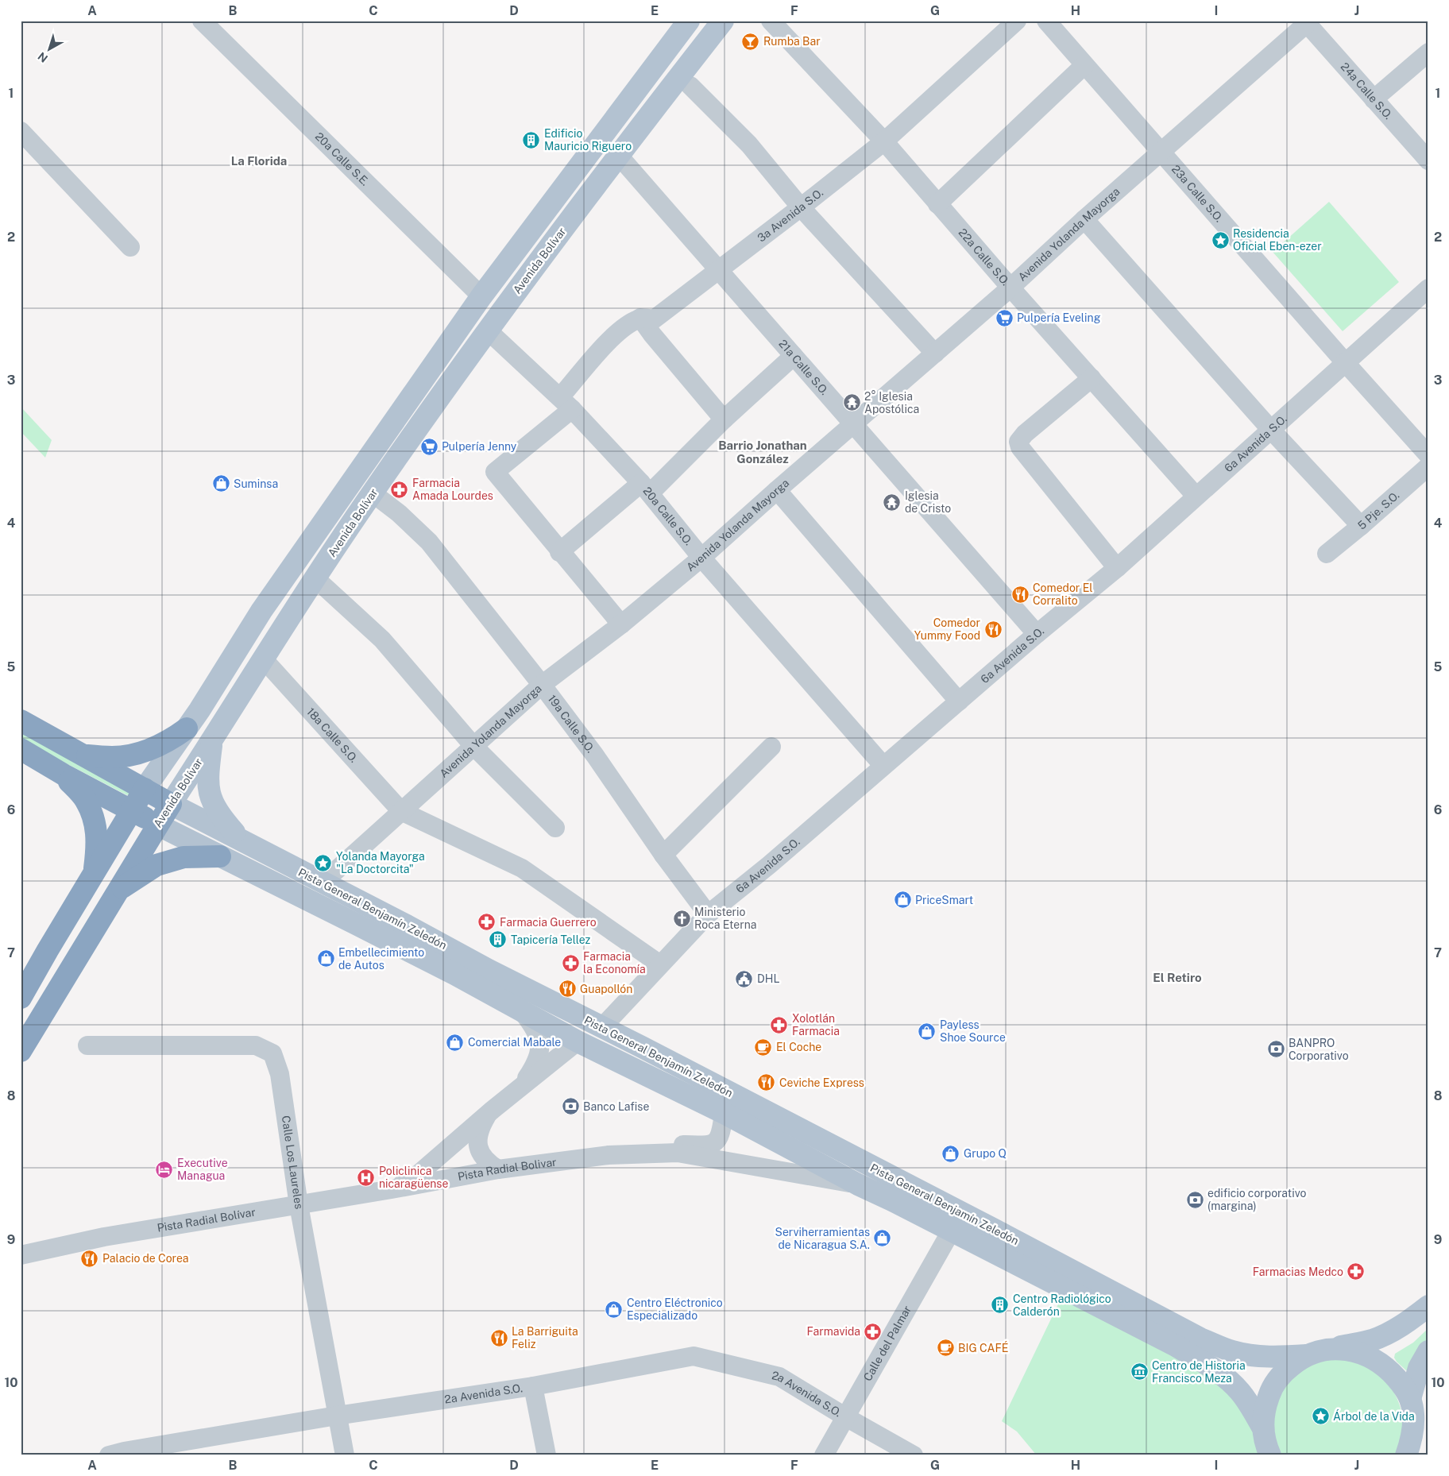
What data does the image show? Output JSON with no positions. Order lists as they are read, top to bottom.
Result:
{
  "streets": {
    "highway": ["Avenida Bolívar", "Pista General Benjamín Zeledón"],
    "street": [
      "24a Calle S.O.",
      "20a Calle S.E.",
      "23a Calle S.O.",
      "3a Avenida S.O.",
      "Avenida Yolanda Mayorga",
      "22a Calle S.O.",
      "21a Calle S.O.",
      "6a Avenida S.O.",
      "5 Pje. S.O.",
      "20a Calle S.O.",
      "19a Calle S.O.",
      "18a Calle S.O.",
      "Calle Los Laureles",
      "Pista Radial Bolivar",
      "Pista Radial Bolívar",
      "Calle del Palmar",
      "2a Avenida S.O."
    ]
  },
  "crossings": [
    ["24a Calle S.O.", "Avenida Yolanda Mayorga"],
    ["23a Calle S.O.", "Avenida Yolanda Mayorga"],
    ["23a Calle S.O.", "6a Avenida S.O."],
    ["3a Avenida S.O.", "22a Calle S.O."],
    ["3a Avenida S.O.", "21a Calle S.O."],
    ["3a Avenida S.O.", "20a Calle S.O."],
    ["Avenida Yolanda Mayorga", "22a Calle S.O."],
    ["Avenida Yolanda Mayorga", "21a Calle S.O."],
    ["Avenida Yolanda Mayorga", "20a Calle S.O."],
    ["Avenida Yolanda Mayorga", "19a Calle S.O."],
    ["Avenida Yolanda Mayorga", "18a Calle S.O."],
    ["Avenida Yolanda Mayorga", "Pista General Benjamín Zeledón"],
    ["22a Calle S.O.", "6a Avenida S.O."],
    ["Avenida Bolívar", "21a Calle S.O."],
    ["Avenida Bolívar", "20a Calle S.O."],
    ["Avenida Bolívar", "19a Calle S.O."],
    ["Avenida Bolívar", "18a Calle S.O."],
    ["Avenida Bolívar", "Pista General Benjamín Zeledón"],
    ["21a Calle S.O.", "6a Avenida S.O."],
    ["6a Avenida S.O.", "20a Calle S.O."],
    ["6a Avenida S.O.", "19a Calle S.O."],
    ["6a Avenida S.O.", "Pista General Benjamín Zeledón"],
    ["Pista General Benjamín Zeledón", "Pista Radial Bolivar"],
    ["Pista General Benjamín Zeledón", "Calle del Palmar"],
    ["Calle Los Laureles", "Pista Radial Bolívar"],
    ["Calle Los Laureles", "2a Avenida S.O."],
    ["Pista Radial Bolivar", "Pista Radial Bolívar"],
    ["Calle del Palmar", "2a Avenida S.O."]
  ],
  "districts": ["La Florida", "Barrio Jonathan González", "El Retiro"],
  "places": {
    "bar": ["Rumba Bar"],
    "building": ["Edificio Mauricio Riguero", "Tapicería Tellez", "Centro Radiológico Calderón"],
    "place": ["Residencia Oficial Eben-ezer", "Yolanda Mayorga \"La Doctorcita\"", "Árbol de la Vida"],
    "supermarket": ["Pulpería Eveling", "Pulpería Jenny"],
    "temple": ["2° Iglesia Apostólica", "Iglesia de Cristo"],
    "shop": [
      "Suminsa",
      "PriceSmart",
      "Embellecimiento de Autos",
      "Payless Shoe Source",
      "Comercial Mabale",
      "Grupo Q",
      "Serviherramientas de Nicaragua S.A.",
      "Centro Eléctronico Especializado"
    ],
    "pharmacy": [
      "Farmacia Amada Lourdes",
      "Farmacia Guerrero",
      "Farmacia la Economía",
      "Xolotlán Farmacia",
      "Farmacias Medco",
      "Farmavida"
    ],
    "restaurant": [
      "Comedor El Corralito",
      "Comedor Yummy Food",
      "Guapollón",
      "Ceviche Express",
      "Palacio de Corea",
      "La Barriguita Feliz"
    ],
    "church": ["Ministerio Roca Eterna"],
    "public building": ["DHL"],
    "cafe": ["El Coche", "BIG CAFÉ"],
    "bank": ["BANPRO Corporativo", "Banco Lafise", "edificio corporativo (margina)"],
    "hotel": ["Executive Managua"],
    "hospital": ["Policlinica nicaragüense"],
    "museum": ["Centro de Historia Francisco Meza"]
  },
  "north": "bottom left",
  "grid": {
    "columns": [
      "A",
      "B",
      "C",
      "D",
      "E",
      "F",
      "G",
      "H",
      "I",
      "J"
    ],
    "rows": [
      "1",
      "2",
      "3",
      "4",
      "5",
      "6",
      "7",
      "8",
      "9",
      "10"
    ]
  }
}
